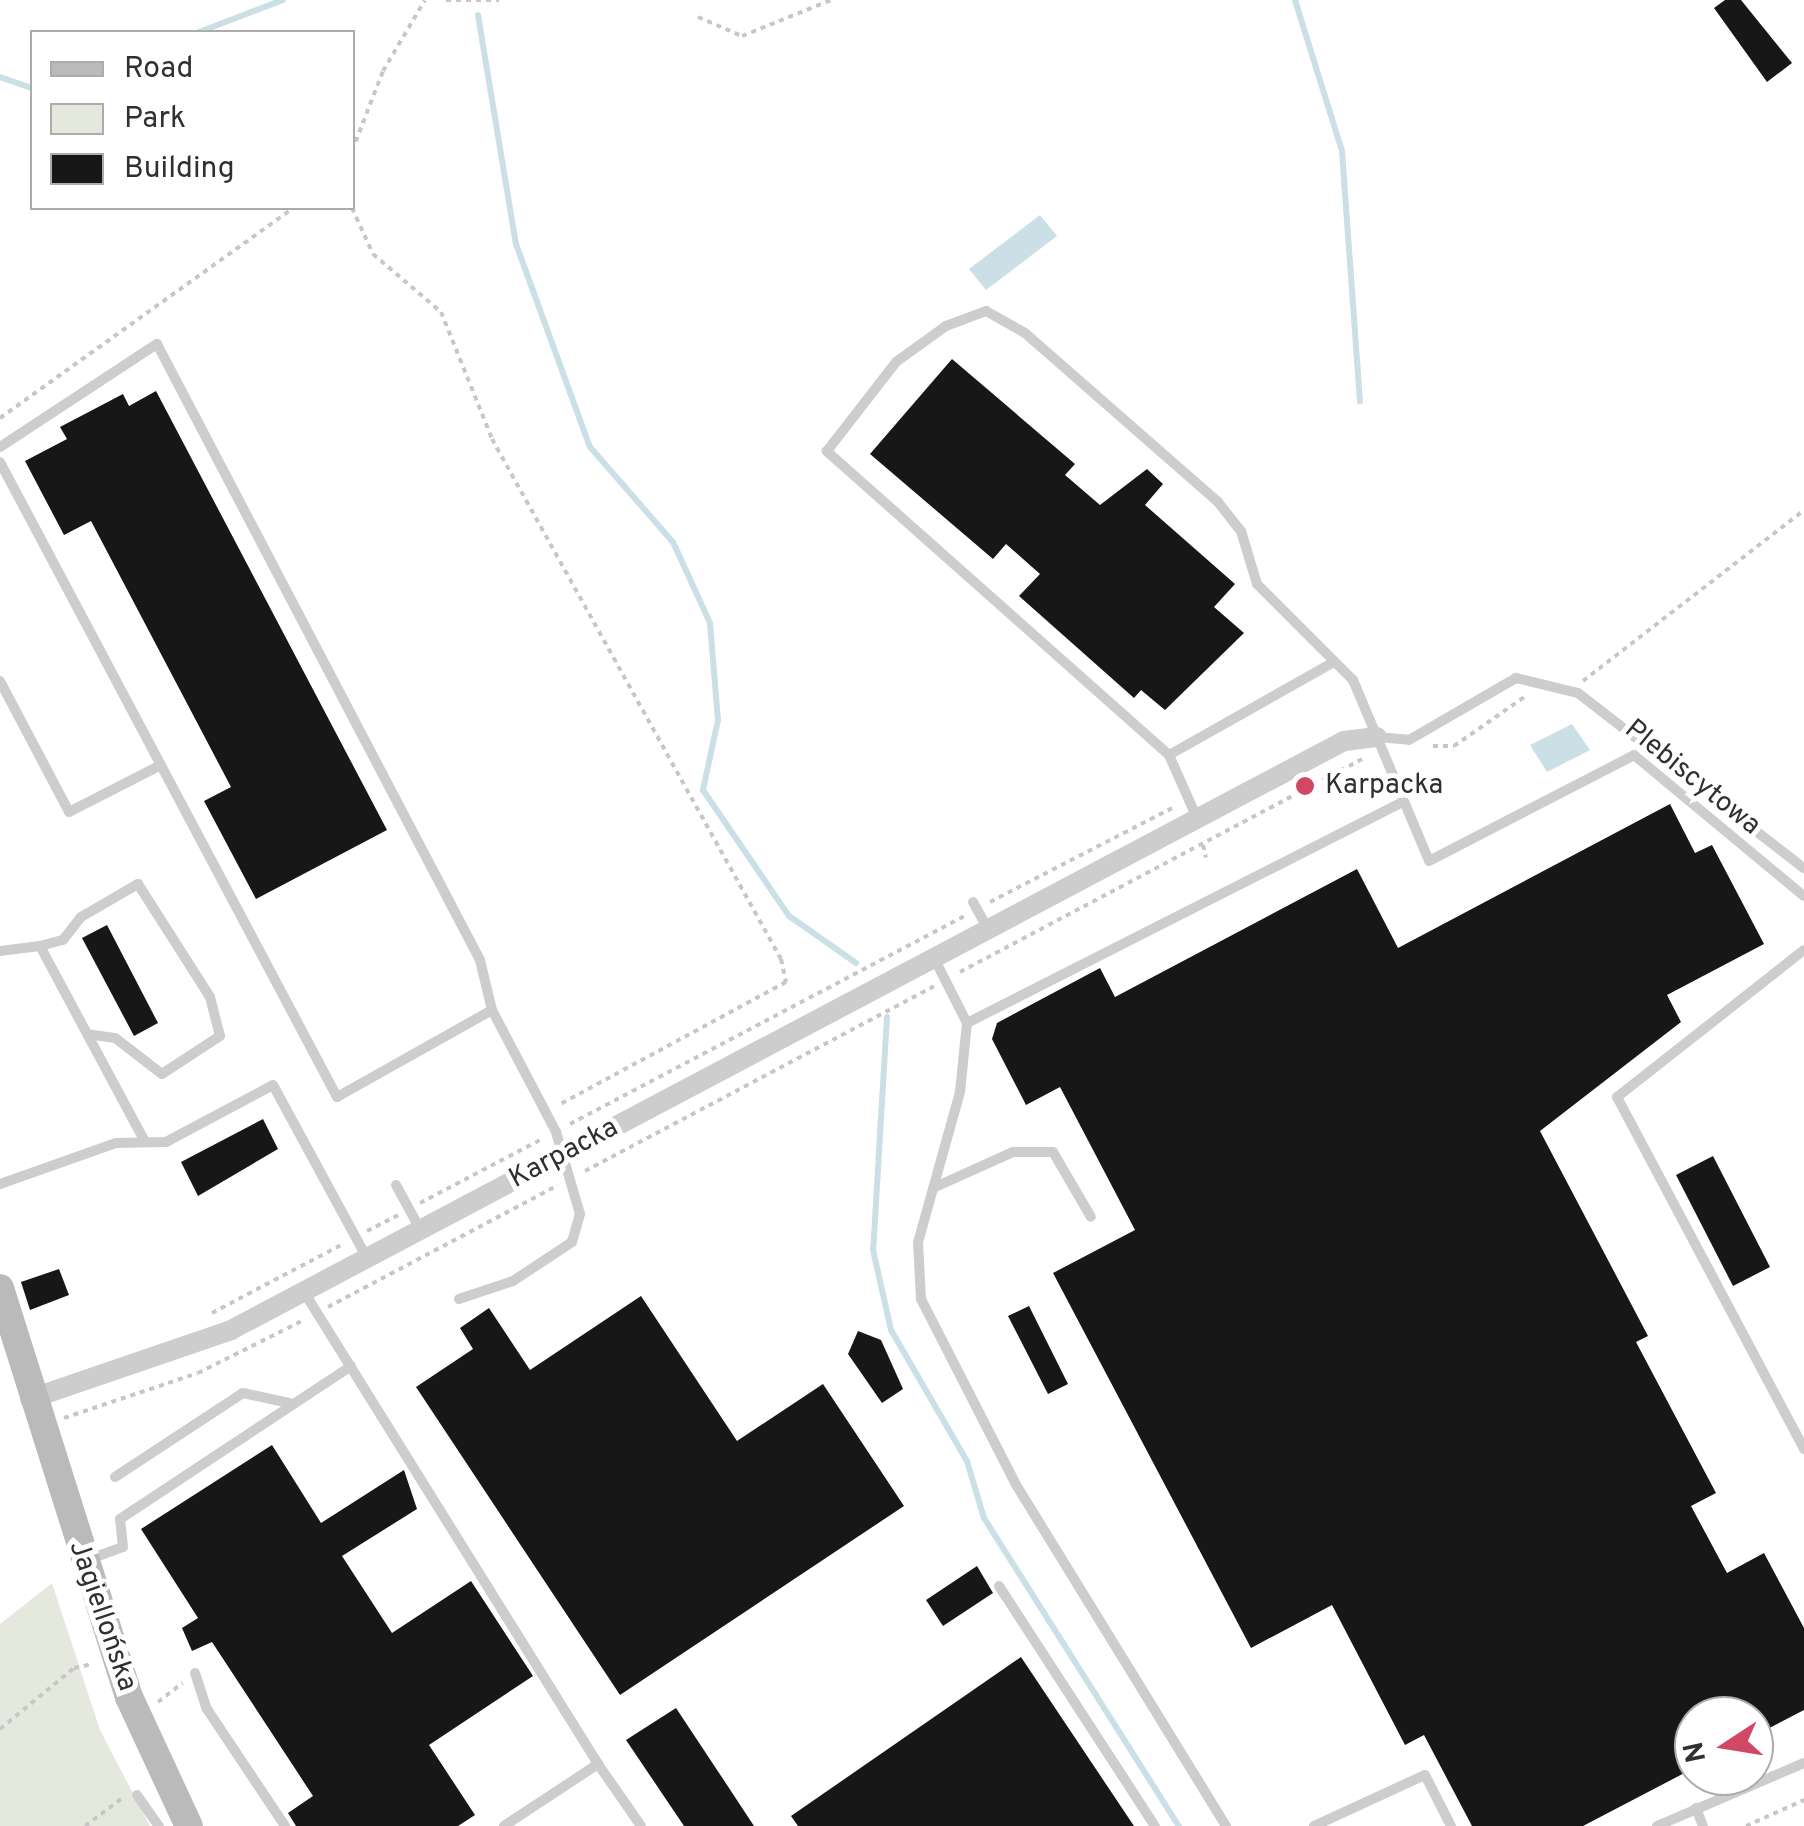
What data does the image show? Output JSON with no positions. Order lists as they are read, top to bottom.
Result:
{
  "streets": {
    "street": ["Karpacka", "Jagiellońska"],
    "lane": ["Plebiscytowa"]
  },
  "crossings": [
    ["Plebiscytowa", "Karpacka"],
    ["Karpacka", "Jagiellońska"]
  ],
  "places": ["Karpacka"],
  "legend": ["Road", "Park", "Building"],
  "north": "left"
}
